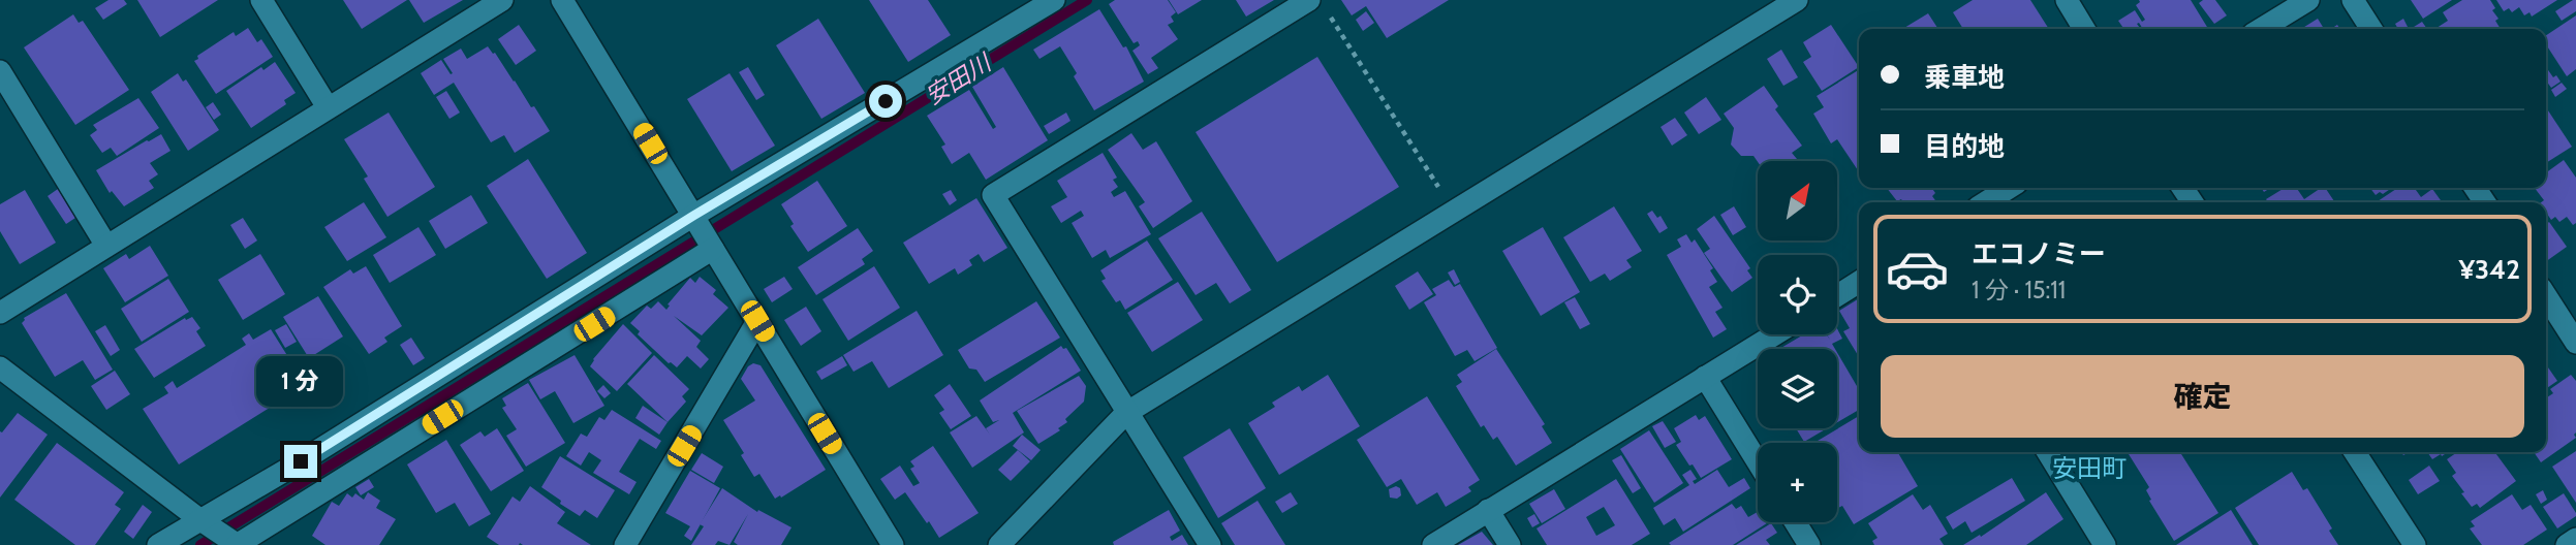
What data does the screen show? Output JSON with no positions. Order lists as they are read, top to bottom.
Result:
{
  "districts": ["安田町"],
  "water": ["安田川"],
  "north": "top right",
  "page": {
    "banner": ["乗車地", "目的地"],
    "map_buttons": "+",
    "list": [
      {
        "name": "エコノミー",
        "note": "1 分 · 15:11",
        "value": "¥342"
      }
    ],
    "buttons": "確定",
    "bubble": "1 分"
  }
}
